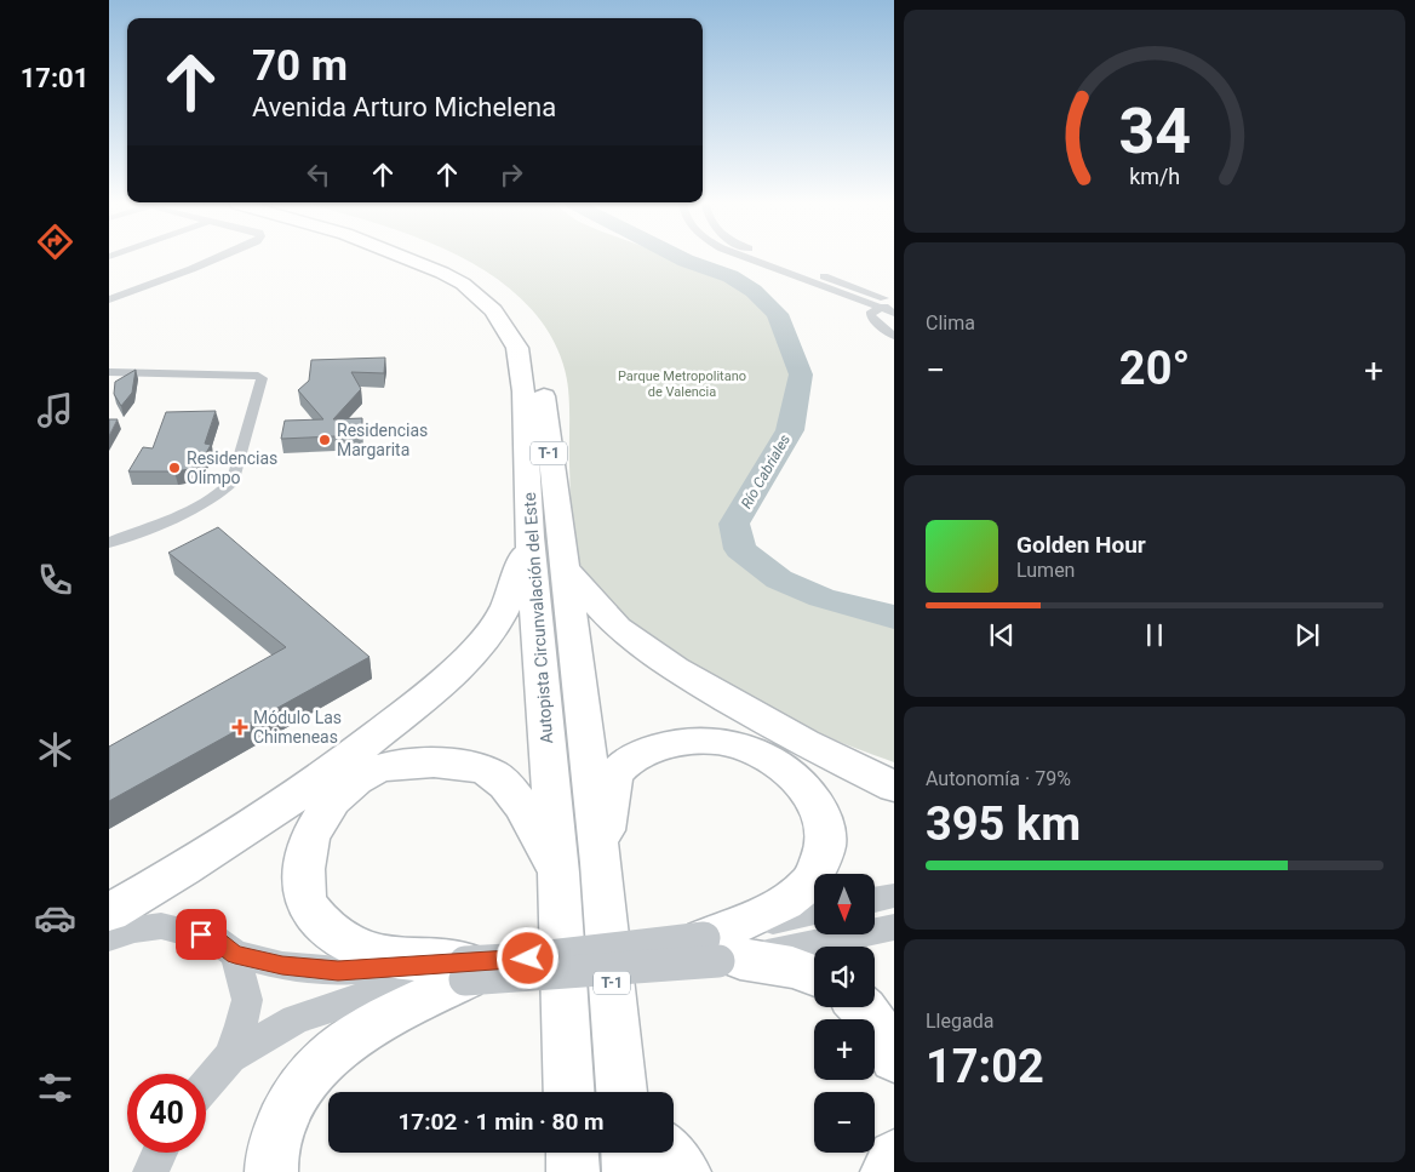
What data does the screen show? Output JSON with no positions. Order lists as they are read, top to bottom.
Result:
{
  "streets": {
    "highway": ["T-1", "Autopista Circunvalación del Este"]
  },
  "water": ["Río Cabriales"],
  "parks": ["Parque Metropolitano de Valencia"],
  "places": {
    "other": ["Residencias Margarita", "Residencias Olimpo"],
    "health": ["Módulo Las Chimeneas"]
  },
  "north": "bottom",
  "page": {
    "tabs": "17:01",
    "turn": ["70 m", "Avenida Arturo Michelena"],
    "tile": [
      "Clima",
      ["Autonomía · 79%", "395 km"],
      ["Llegada", "17:02"]
    ],
    "heat": ["−", "20°", "+"],
    "song": ["Golden Hour", "Lumen"],
    "map_buttons": ["+", "−"],
    "limit": "40",
    "trip": "17:02 · 1 min · 80 m",
    "gauge": ["34", "km/h"]
  }
}
